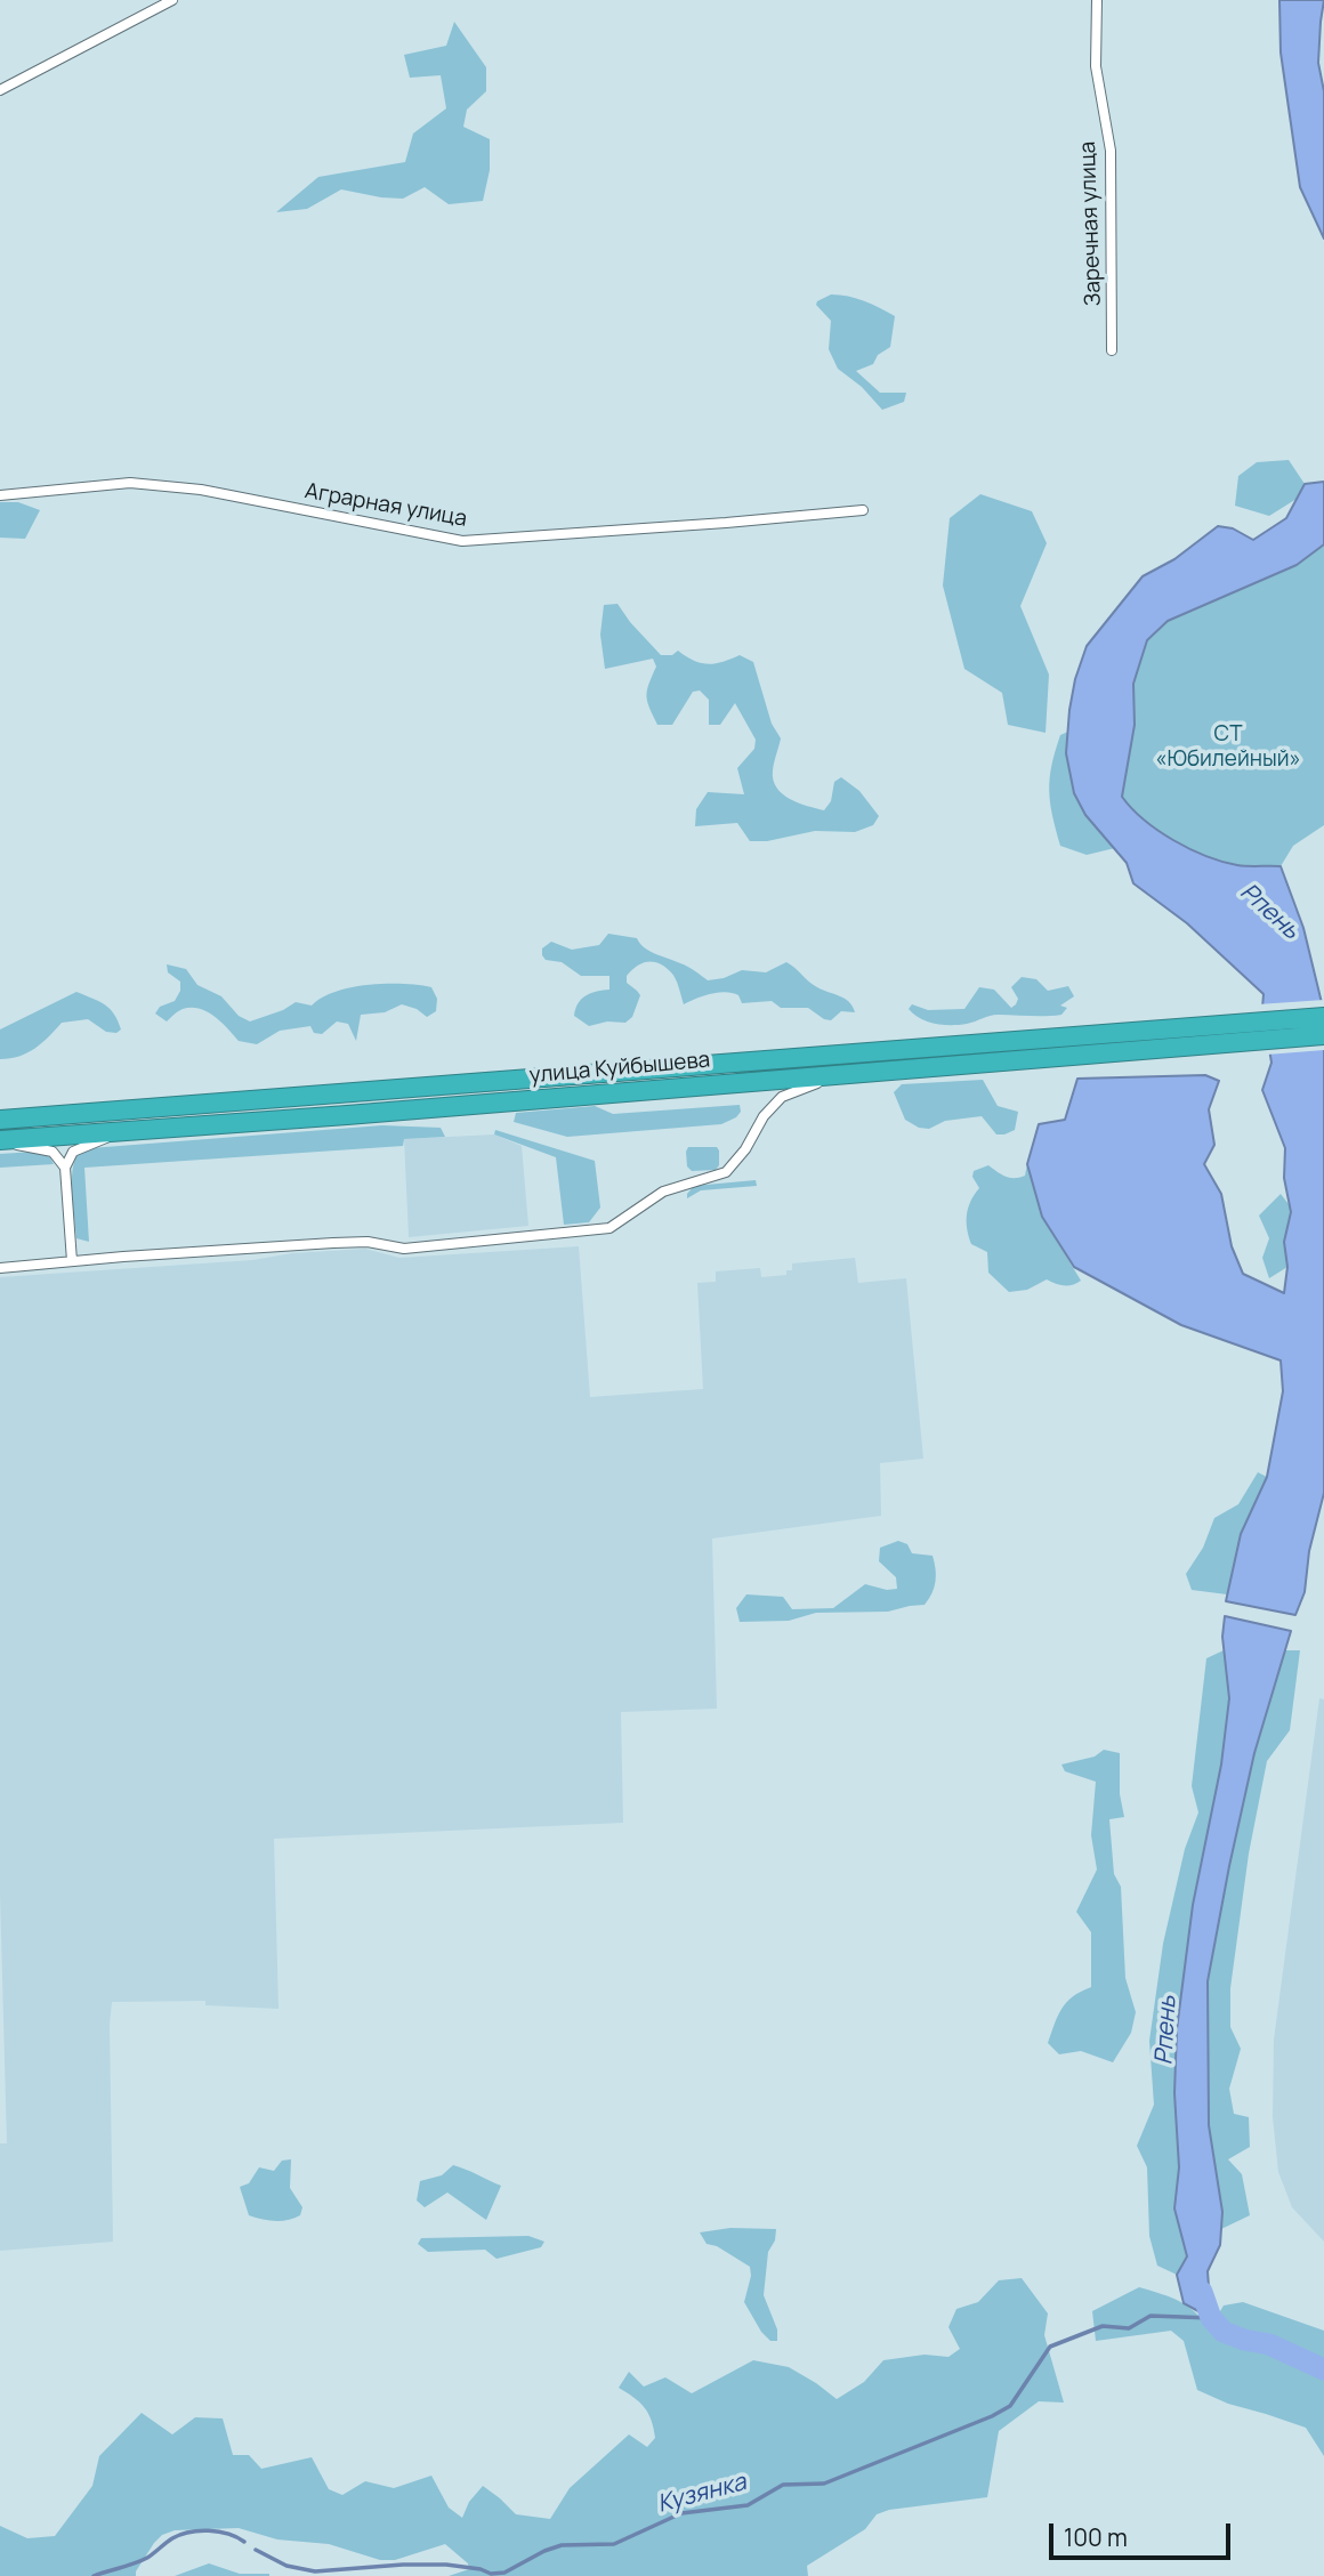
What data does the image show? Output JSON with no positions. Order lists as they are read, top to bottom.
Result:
{
  "streets": {
    "highway": ["улица Куйбышева"],
    "street": ["Заречная улица", "Аграрная улица"]
  },
  "water": ["Рпень", "Кузянка"],
  "parks": ["СТ «Юбилейный»"],
  "scale_bar": "100 m"
}
